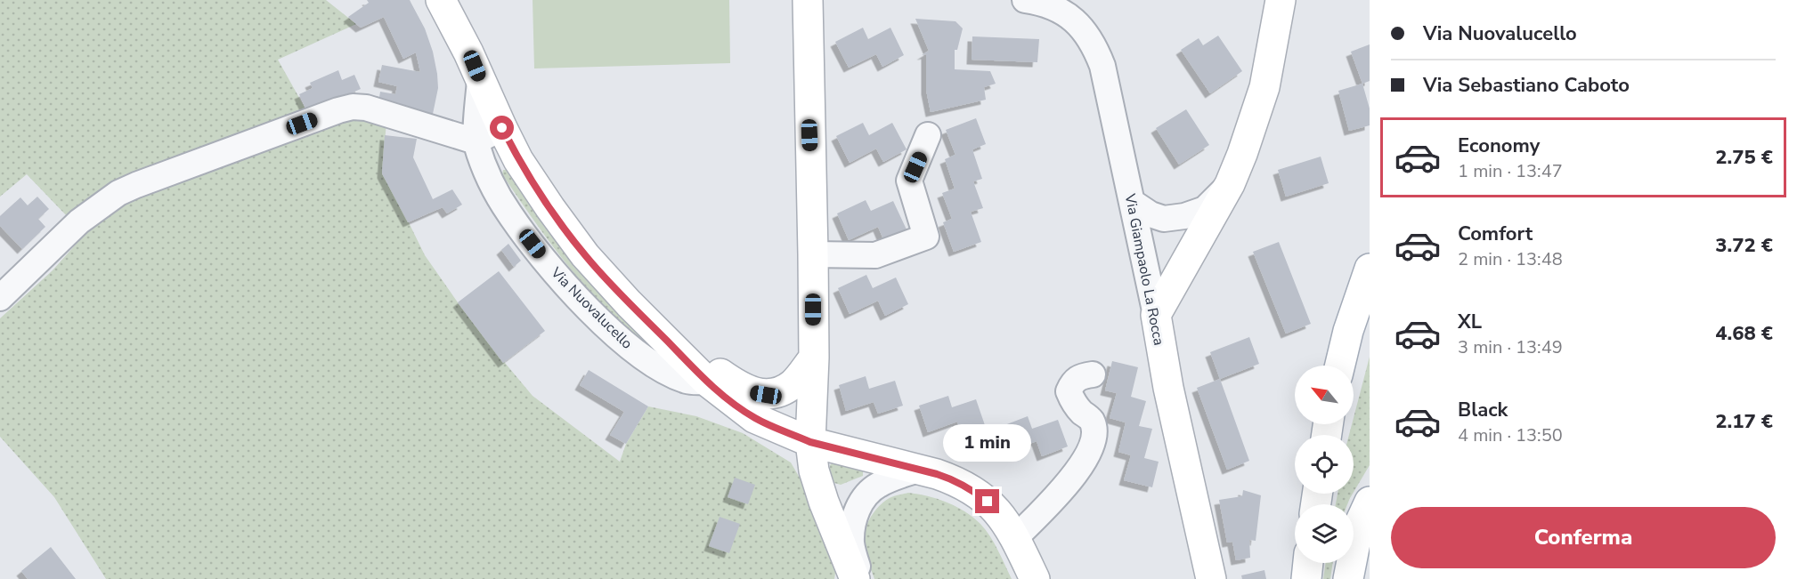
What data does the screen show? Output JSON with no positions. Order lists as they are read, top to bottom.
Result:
{
  "streets": {
    "main road": ["Via Giampaolo La Rocca", "Via Nuovalucello"]
  },
  "north": "top left",
  "page": {
    "banner": ["Via Nuovalucello", "Via Sebastiano Caboto"],
    "list": [
      {
        "name": "Economy",
        "note": "1 min · 13:47",
        "value": "2.75 €"
      },
      {
        "name": "Comfort",
        "note": "2 min · 13:48",
        "value": "3.72 €"
      },
      {
        "name": "XL",
        "note": "3 min · 13:49",
        "value": "4.68 €"
      },
      {
        "name": "Black",
        "note": "4 min · 13:50",
        "value": "2.17 €"
      }
    ],
    "bubble": "1 min",
    "buttons": "Conferma"
  }
}
